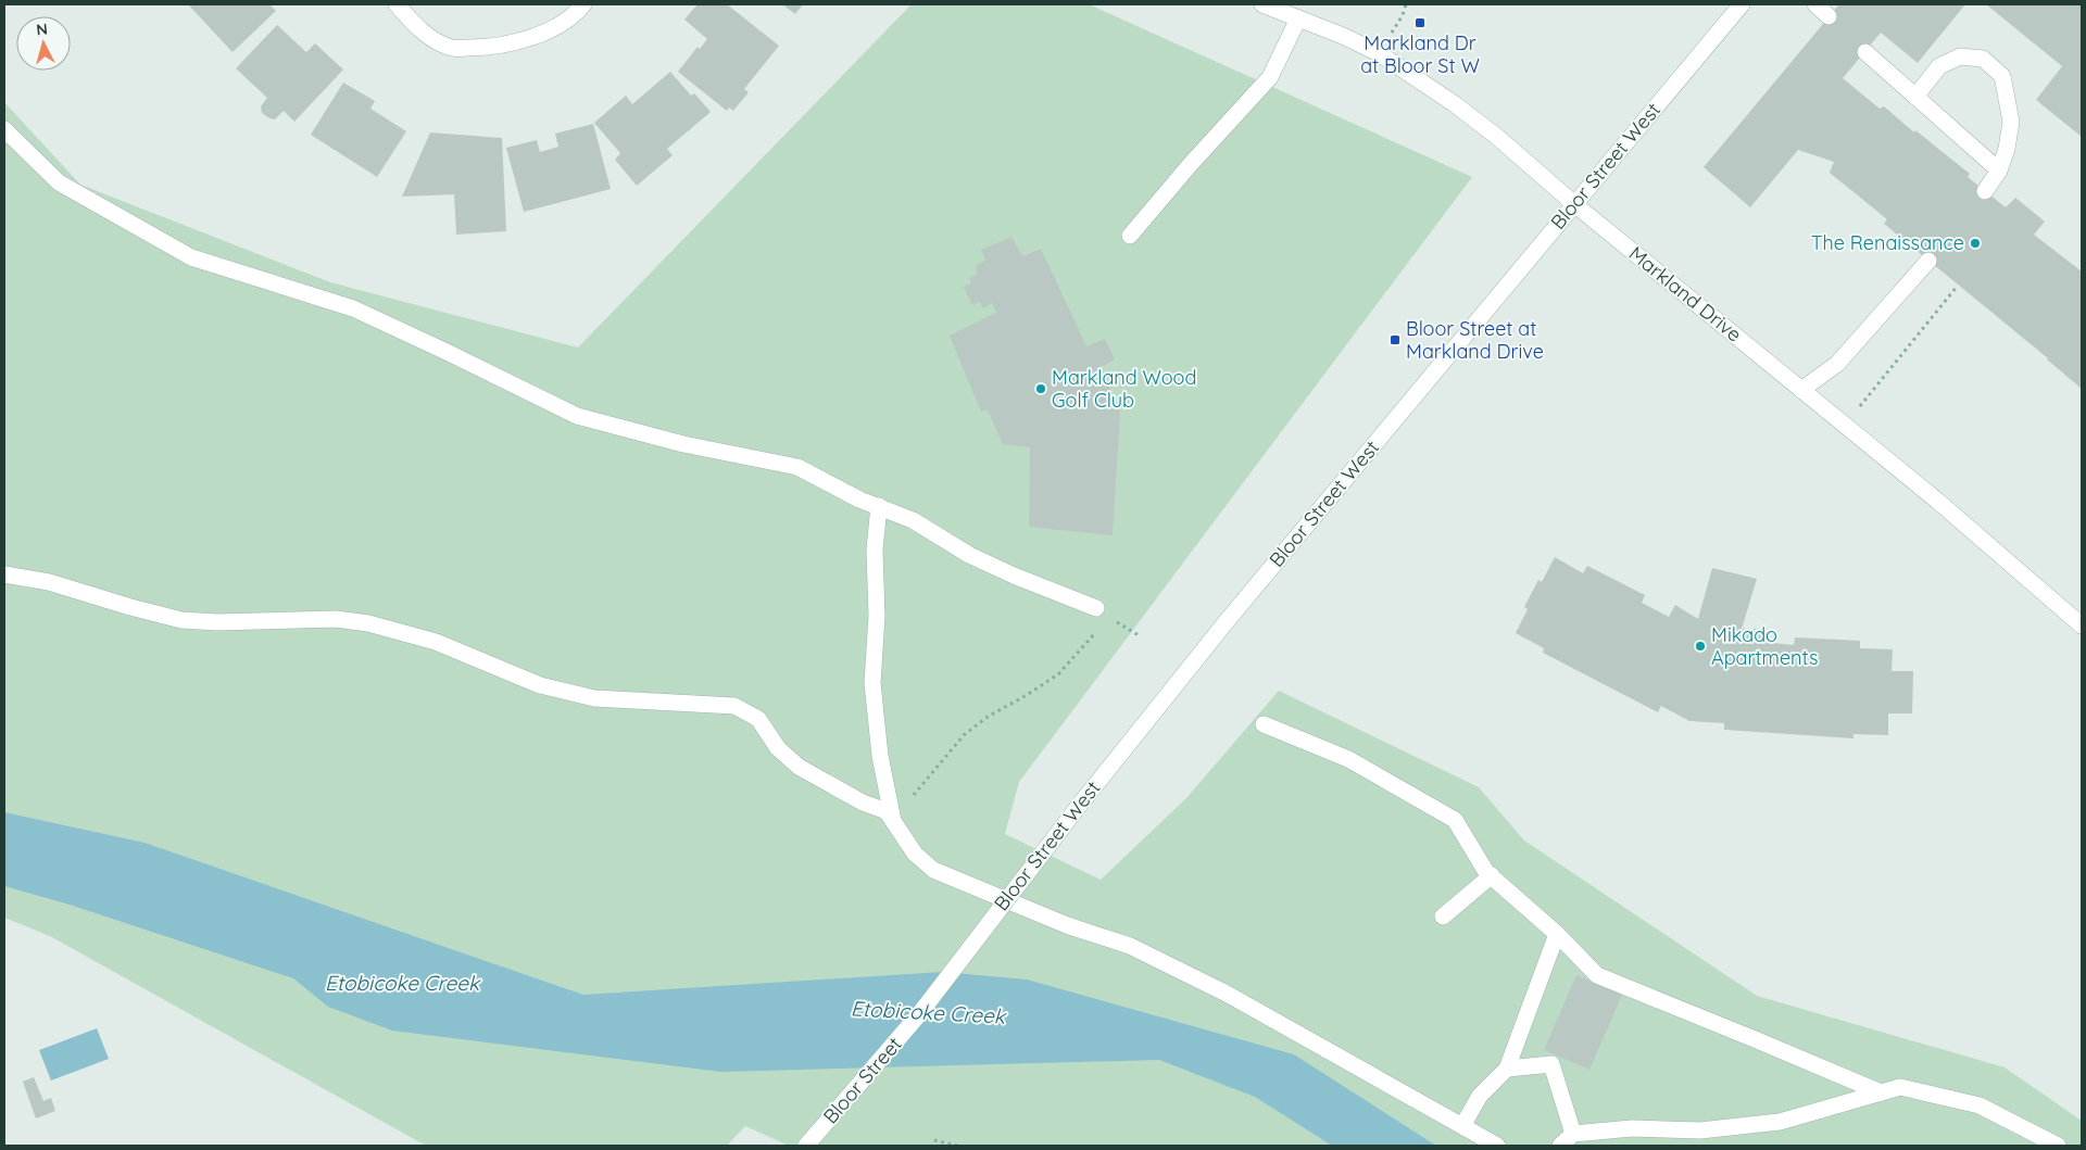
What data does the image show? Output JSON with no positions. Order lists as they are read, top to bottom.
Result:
{
  "streets": {
    "main road": ["Bloor Street West", "Markland Drive", "Bloor Street"]
  },
  "crossings": [
    ["Bloor Street West", "Markland Drive"],
    ["Bloor Street West", "Bloor Street"]
  ],
  "water": ["Etobicoke Creek"],
  "places": {
    "transit": ["Markland Dr at Bloor St W", "Bloor Street at Markland Drive"],
    "other": ["The Renaissance", "Markland Wood Golf Club", "Mikado Apartments"]
  },
  "north": "top"
}
